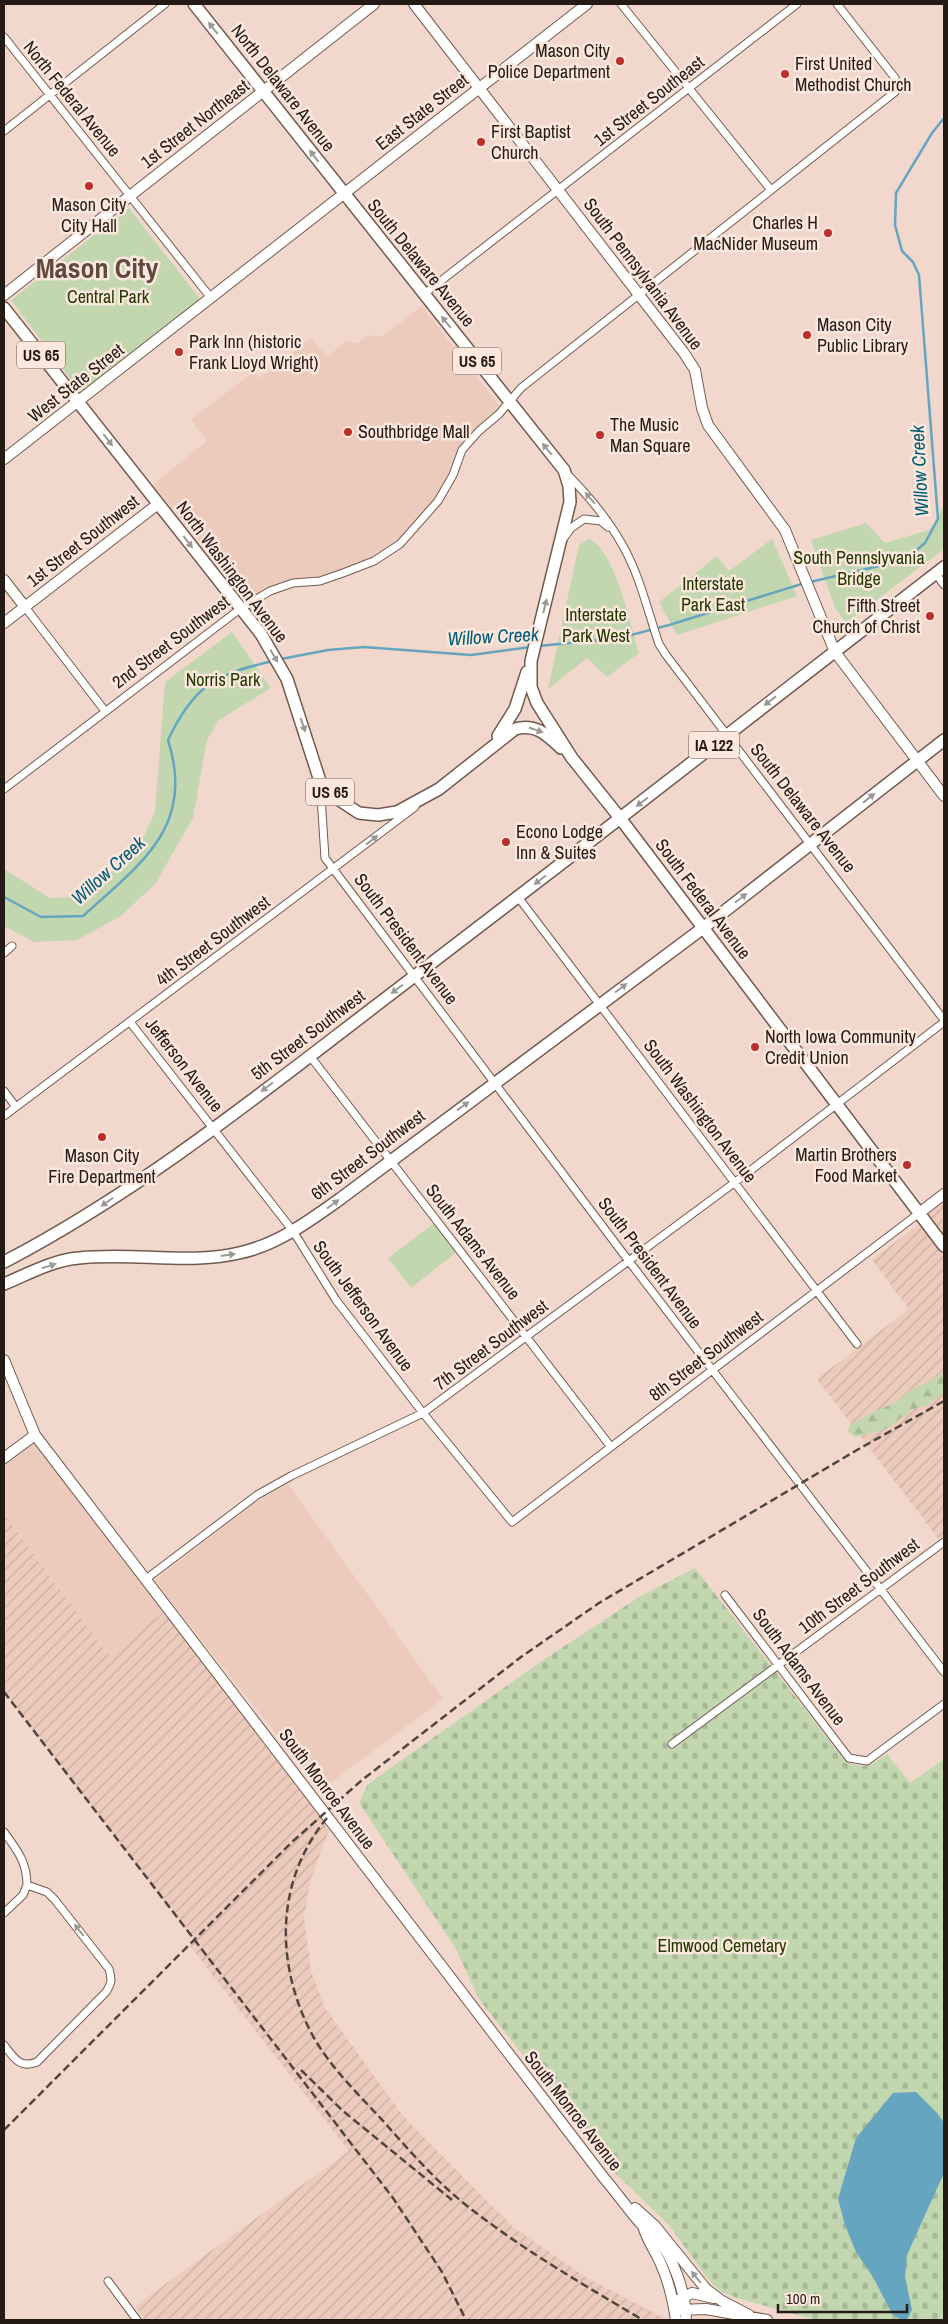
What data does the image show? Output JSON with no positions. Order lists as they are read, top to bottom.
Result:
{
  "streets": {
    "main road": [
      "North Delaware Avenue",
      "East State Street",
      "1st Street Northeast",
      "South Delaware Avenue",
      "South Pennsylvania Avenue",
      "US 65",
      "West State Street",
      "1st Street Southwest",
      "North Washington Avenue",
      "IA 122",
      "South Federal Avenue",
      "5th Street Southwest",
      "6th Street Southwest",
      "South Monroe Avenue"
    ],
    "street": [
      "North Federal Avenue",
      "1st Street Southeast",
      "2nd Street Southwest",
      "South President Avenue",
      "4th Street Southwest",
      "Jefferson Avenue",
      "South Washington Avenue",
      "South Adams Avenue",
      "South Jefferson Avenue",
      "7th Street Southwest",
      "8th Street Southwest",
      "10th Street Southwest"
    ]
  },
  "crossings": [
    ["North Delaware Avenue", "East State Street"],
    ["North Delaware Avenue", "1st Street Northeast"],
    ["North Delaware Avenue", "South Delaware Avenue"],
    ["North Federal Avenue", "East State Street"],
    ["North Federal Avenue", "1st Street Northeast"],
    ["North Federal Avenue", "West State Street"],
    ["1st Street Southeast", "South Delaware Avenue"],
    ["1st Street Southeast", "South Pennsylvania Avenue"],
    ["East State Street", "South Delaware Avenue"],
    ["East State Street", "South Pennsylvania Avenue"],
    ["East State Street", "West State Street"],
    ["South Delaware Avenue", "2nd Street Southwest"],
    ["South Delaware Avenue", "IA 122"],
    ["South Delaware Avenue", "South Federal Avenue"],
    ["South Delaware Avenue", "6th Street Southwest"],
    ["South Delaware Avenue", "7th Street Southwest"],
    ["South Pennsylvania Avenue", "2nd Street Southwest"],
    ["South Pennsylvania Avenue", "IA 122"],
    ["South Pennsylvania Avenue", "6th Street Southwest"],
    ["West State Street", "North Washington Avenue"],
    ["1st Street Southwest", "North Washington Avenue"],
    ["North Washington Avenue", "2nd Street Southwest"],
    ["North Washington Avenue", "South Federal Avenue"],
    ["North Washington Avenue", "4th Street Southwest"],
    ["IA 122", "South Federal Avenue"],
    ["IA 122", "5th Street Southwest"],
    ["South Federal Avenue", "5th Street Southwest"],
    ["South Federal Avenue", "6th Street Southwest"],
    ["South Federal Avenue", "7th Street Southwest"],
    ["South Federal Avenue", "8th Street Southwest"],
    ["South President Avenue", "4th Street Southwest"],
    ["South President Avenue", "5th Street Southwest"],
    ["South President Avenue", "6th Street Southwest"],
    ["South President Avenue", "7th Street Southwest"],
    ["South President Avenue", "8th Street Southwest"],
    ["South President Avenue", "10th Street Southwest"],
    ["4th Street Southwest", "Jefferson Avenue"],
    ["5th Street Southwest", "Jefferson Avenue"],
    ["5th Street Southwest", "South Washington Avenue"],
    ["5th Street Southwest", "South Adams Avenue"],
    ["5th Street Southwest", "South Jefferson Avenue"],
    ["Jefferson Avenue", "South Jefferson Avenue"],
    ["South Washington Avenue", "6th Street Southwest"],
    ["South Washington Avenue", "7th Street Southwest"],
    ["South Washington Avenue", "8th Street Southwest"],
    ["6th Street Southwest", "South Adams Avenue"],
    ["6th Street Southwest", "South Jefferson Avenue"],
    ["South Adams Avenue", "7th Street Southwest"],
    ["South Adams Avenue", "8th Street Southwest"],
    ["South Adams Avenue", "10th Street Southwest"],
    ["South Jefferson Avenue", "7th Street Southwest"],
    ["South Jefferson Avenue", "8th Street Southwest"],
    ["7th Street Southwest", "South Monroe Avenue"]
  ],
  "one_way": [
    "North Delaware Avenue",
    "North Washington Avenue",
    "5th Street Southwest",
    "6th Street Southwest"
  ],
  "districts": ["Mason City"],
  "water": ["Willow Creek"],
  "parks": [
    "Central Park",
    "South Pennslyvania Bridge",
    "Interstate Park East",
    "Interstate Park West",
    "Norris Park",
    "Elmwood Cemetary"
  ],
  "places": [
    "Mason City Police Department",
    "First United Methodist Church",
    "First Baptist Church",
    "Mason City City Hall",
    "Charles H MacNider Museum",
    "Mason City Public Library",
    "Park Inn (historic Frank Lloyd Wright)",
    "Southbridge Mall",
    "The Music Man Square",
    "Fifth Street Church of Christ",
    "Econo Lodge Inn & Suites",
    "North Iowa Community Credit Union",
    "Mason City Fire Department",
    "Martin Brothers Food Market"
  ],
  "scale_bar": "100 m"
}
